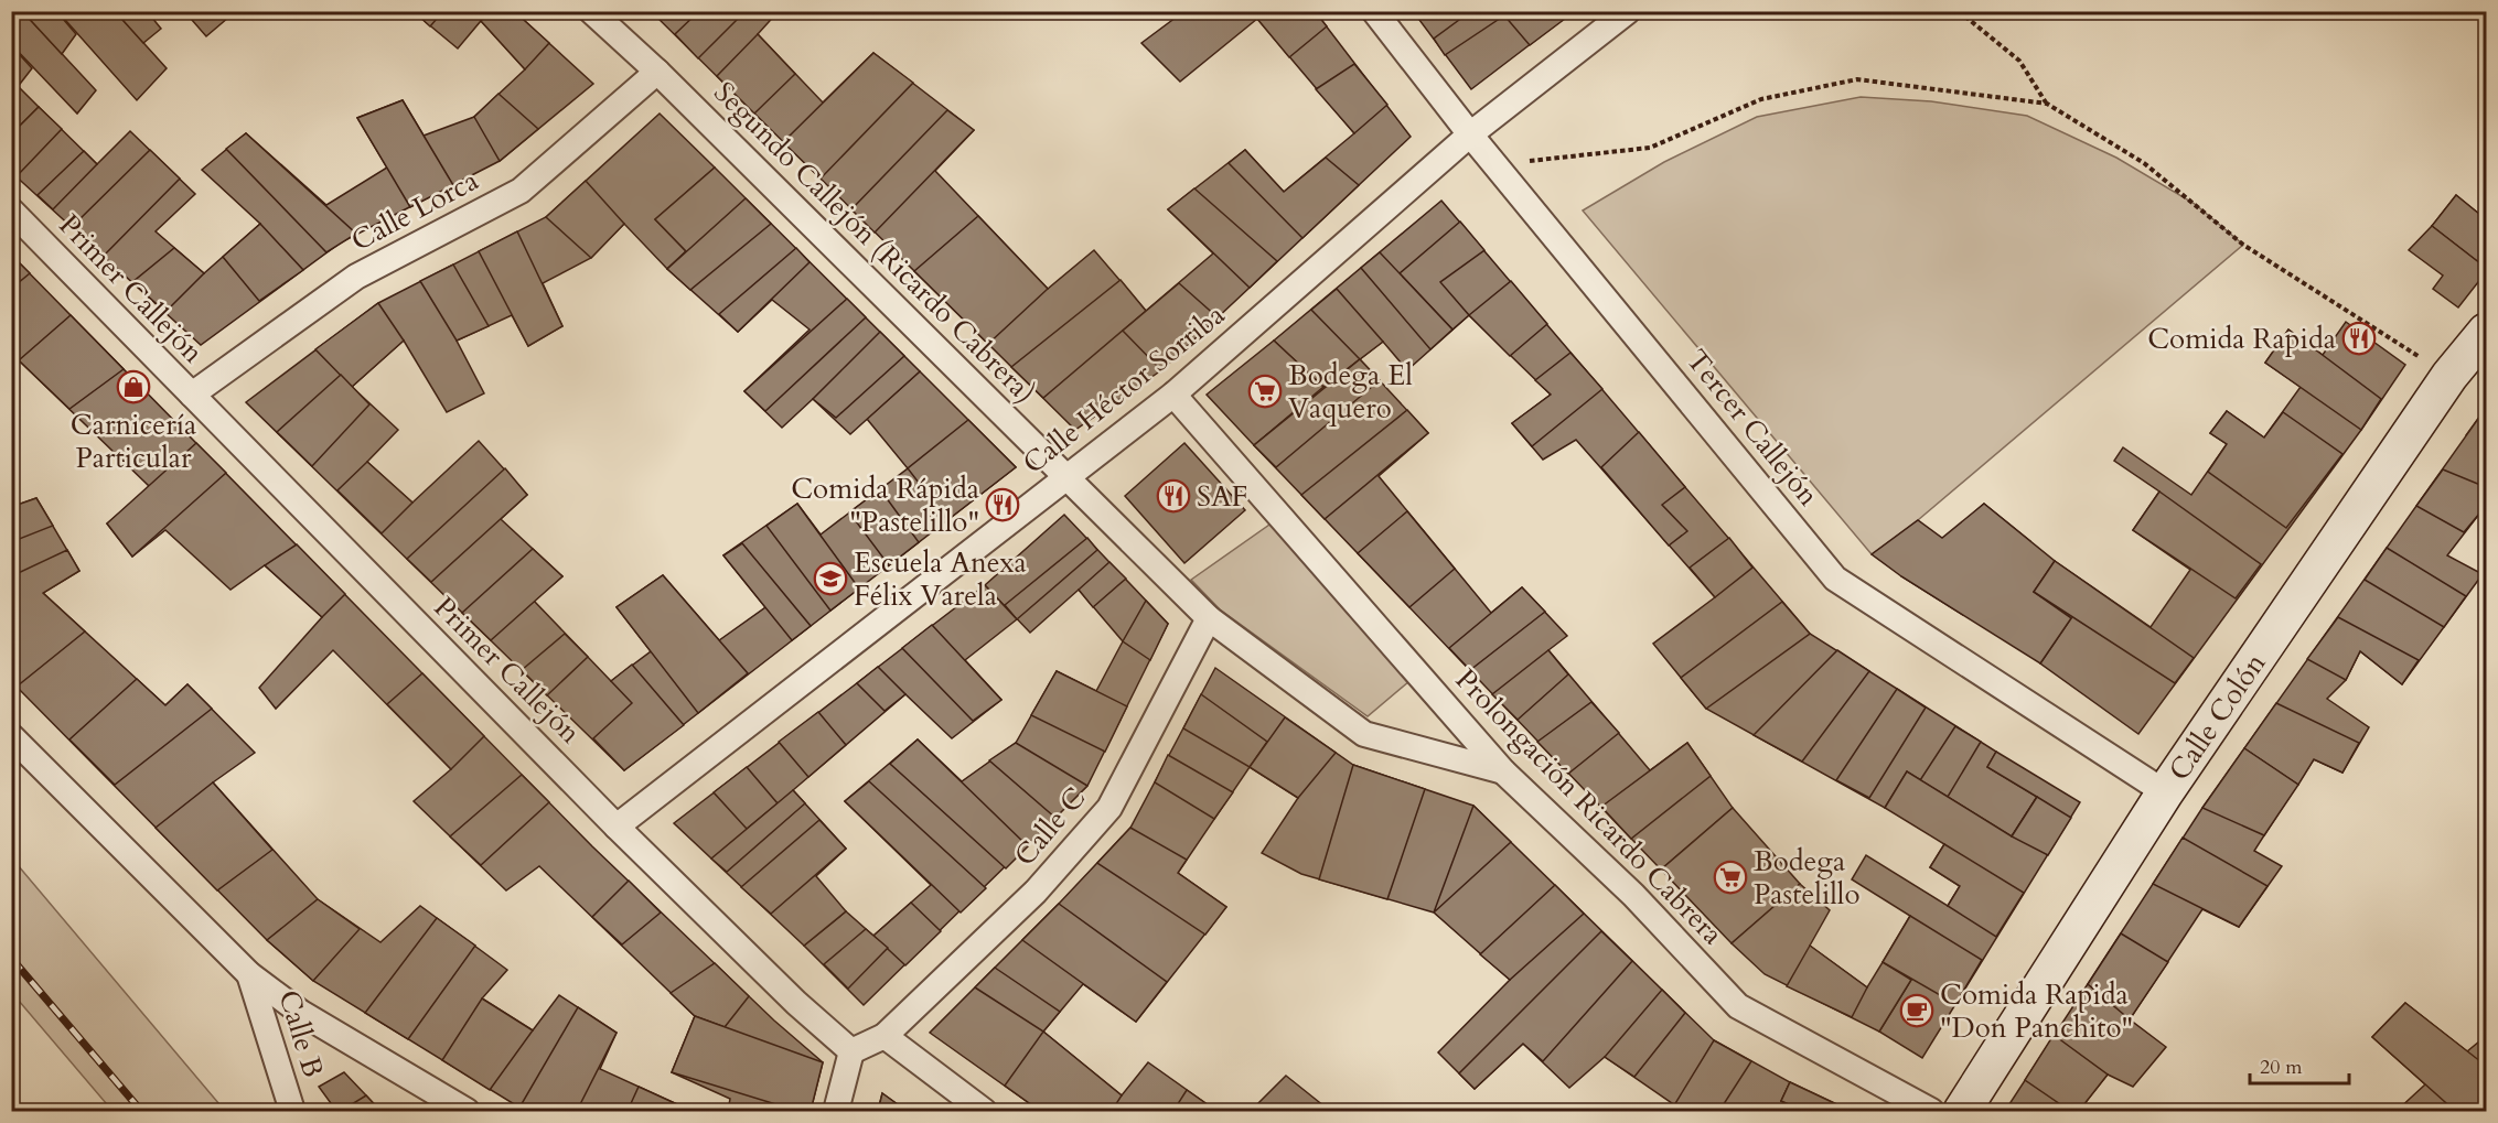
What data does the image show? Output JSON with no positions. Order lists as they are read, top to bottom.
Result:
{
  "streets": {
    "street": [
      "Calle Lorca",
      "Segundo Callejón (Ricardo Cabrera)",
      "Primer Callejón",
      "Calle Héctor Sorriba",
      "Tercer Callejón",
      "Calle Colón",
      "Prolongación Ricardo Cabrera",
      "Calle C",
      "Calle B"
    ]
  },
  "crossings": [
    ["Calle Lorca", "Segundo Callejón (Ricardo Cabrera)"],
    ["Calle Lorca", "Primer Callejón"],
    ["Segundo Callejón (Ricardo Cabrera)", "Calle Héctor Sorriba"],
    ["Segundo Callejón (Ricardo Cabrera)", "Prolongación Ricardo Cabrera"],
    ["Segundo Callejón (Ricardo Cabrera)", "Calle C"],
    ["Primer Callejón", "Calle Héctor Sorriba"],
    ["Calle Héctor Sorriba", "Tercer Callejón"],
    ["Calle Héctor Sorriba", "Prolongación Ricardo Cabrera"],
    ["Tercer Callejón", "Calle Colón"]
  ],
  "places": {
    "restaurant": ["Comida Rapida", "SAF", "Comida Rápida \"Pastelillo\""],
    "shop": ["Carnicería Particular"],
    "supermarket": ["Bodega El Vaquero", "Bodega Pastelillo"],
    "school or university": ["Escuela Anexa Félix Varela"],
    "cafe": ["Comida Rapida \"Don Panchito\""]
  },
  "scale_bar": "20 m"
}
